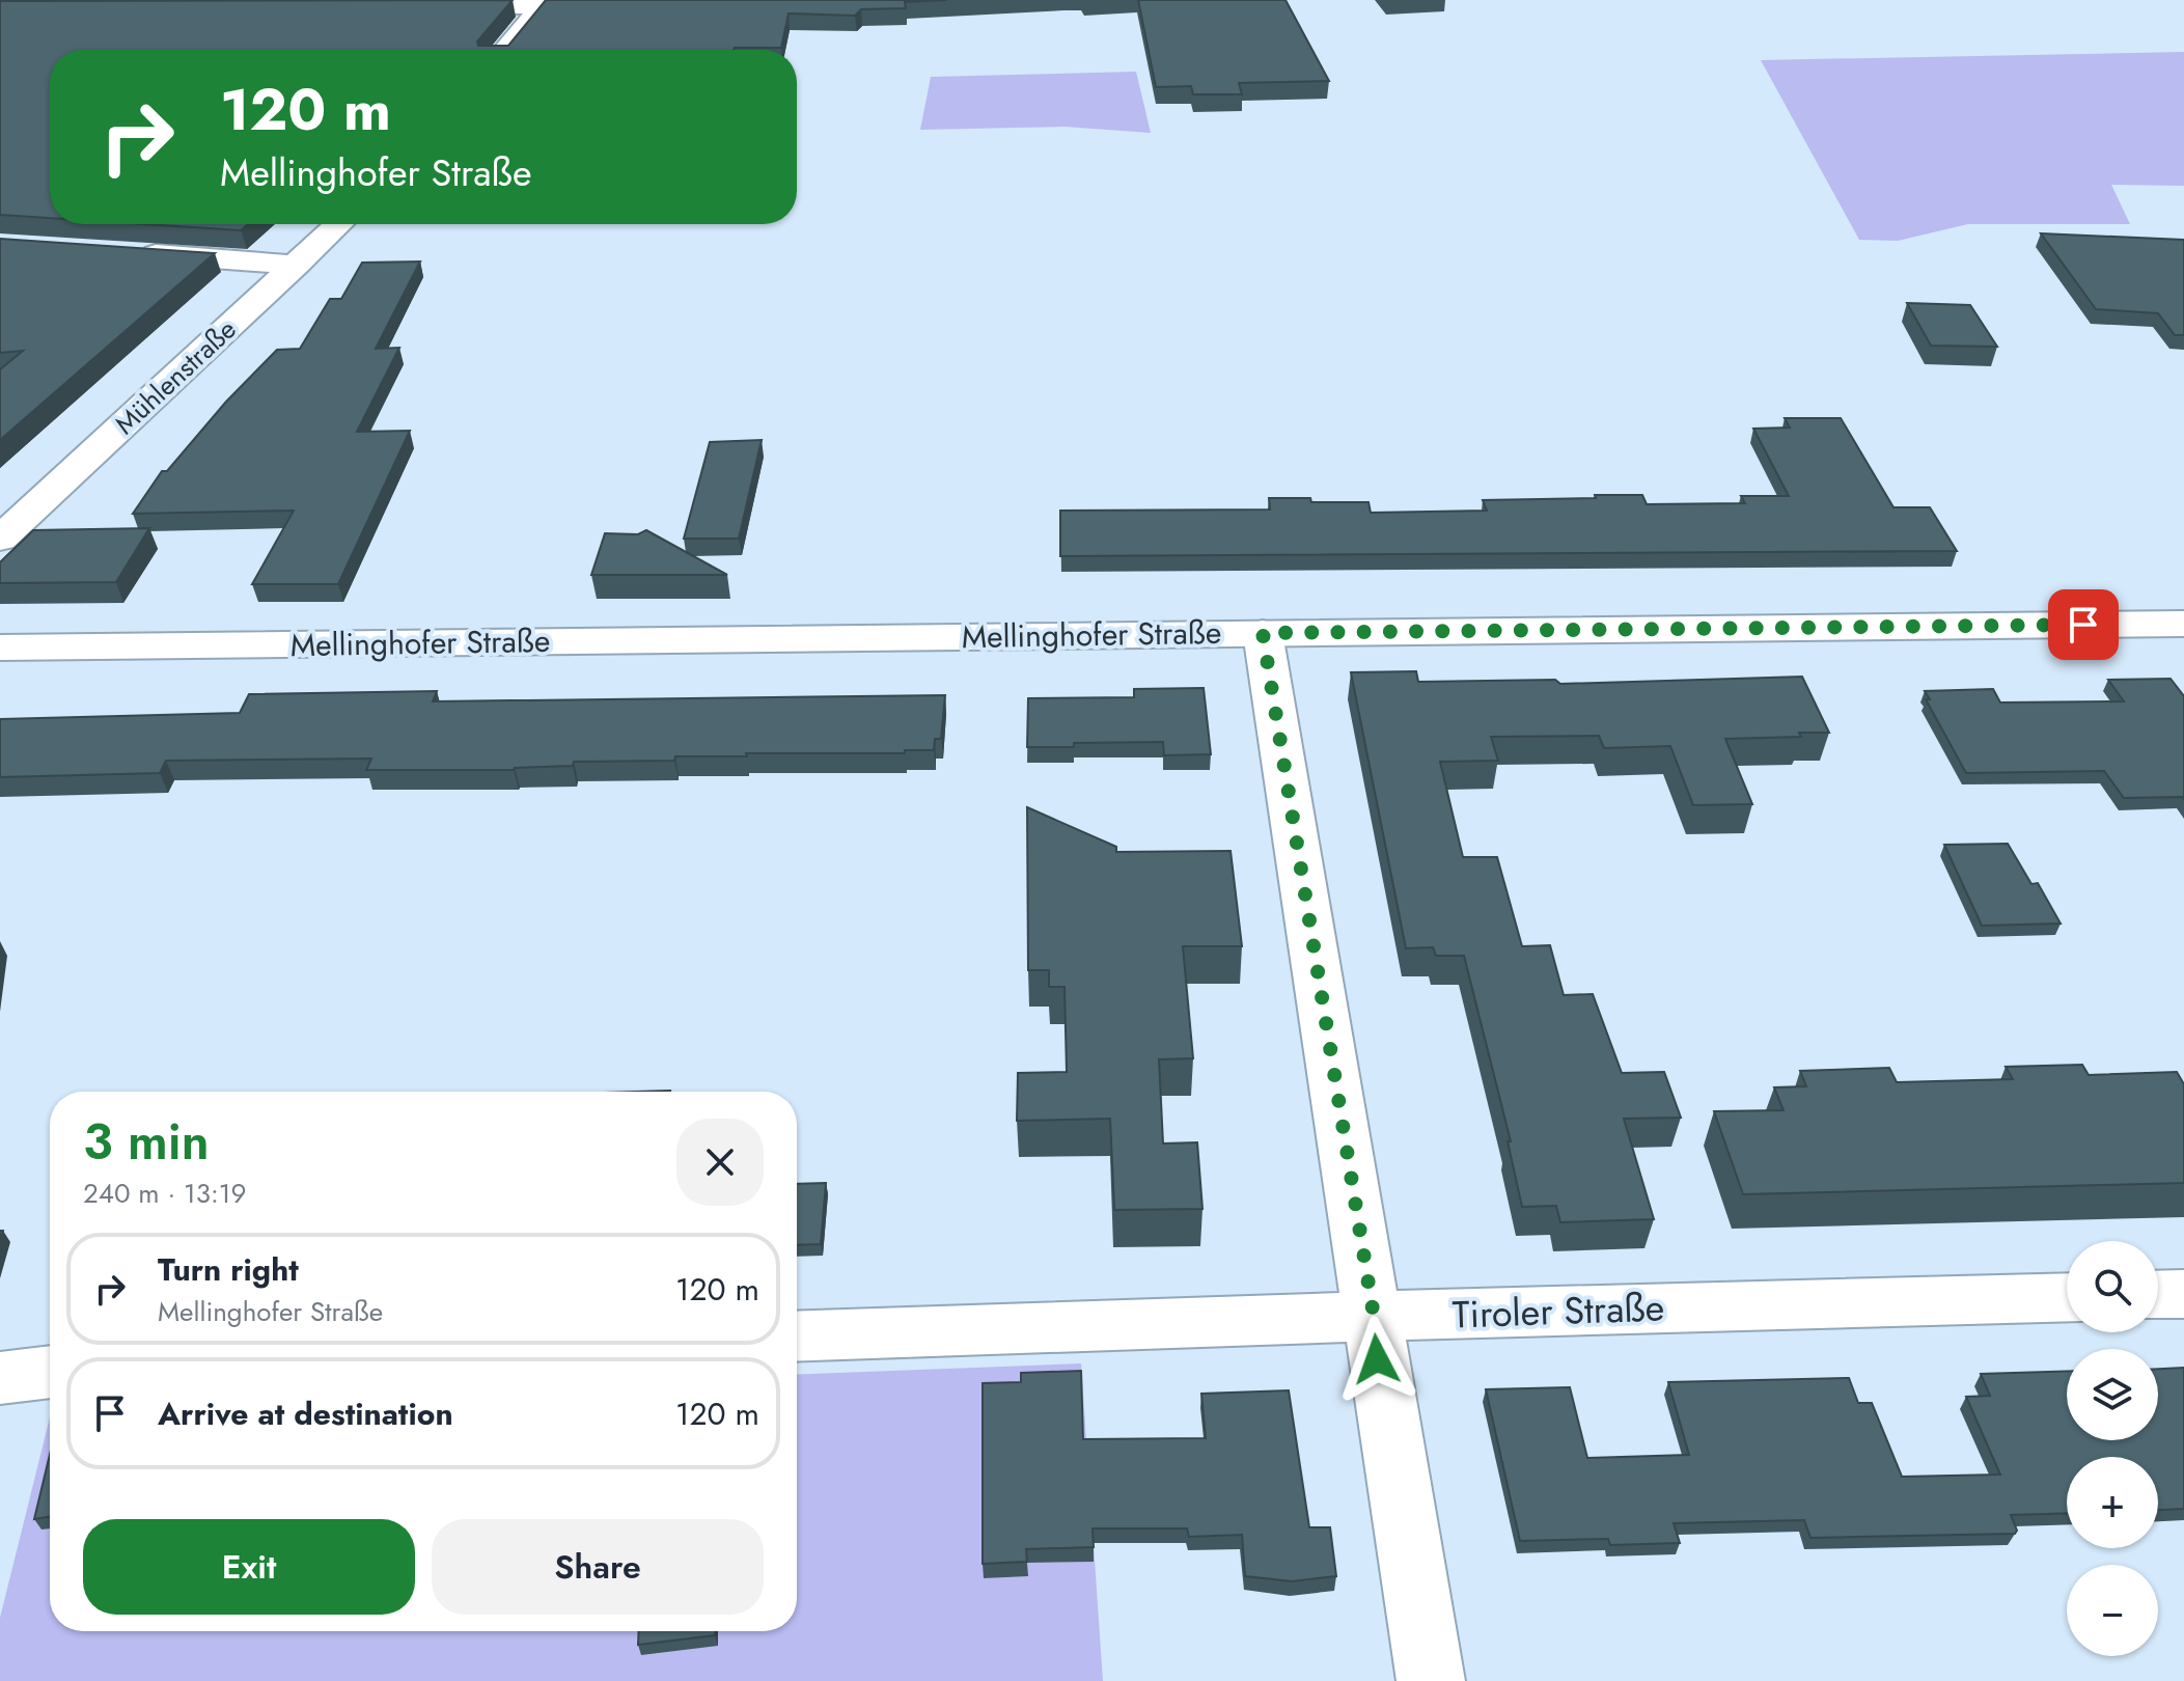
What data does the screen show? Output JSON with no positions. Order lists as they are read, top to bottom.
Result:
{
  "streets": {
    "street": ["Mühlenstraße", "Mellinghofer Straße", "Tiroler Straße"]
  },
  "page": {
    "turn": ["120 m", "Mellinghofer Straße"],
    "heading": ["3 min", "240 m · 13:19"],
    "list": [
      {
        "name": "Turn right",
        "note": "Mellinghofer Straße",
        "value": "120 m"
      },
      {
        "name": "Arrive at destination",
        "value": "120 m"
      }
    ],
    "map_buttons": ["+", "−"],
    "buttons": ["Exit", "Share"]
  }
}
